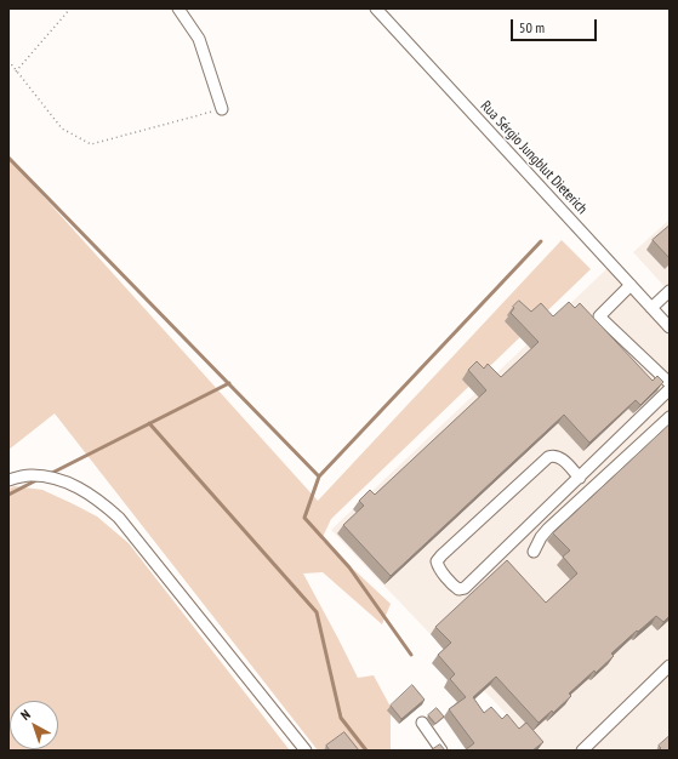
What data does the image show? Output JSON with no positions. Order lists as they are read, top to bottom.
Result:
{
  "streets": {
    "street": ["Rua Sérgio Jungblut Dieterich"]
  },
  "scale_bar": "50 m",
  "north": "top left"
}
